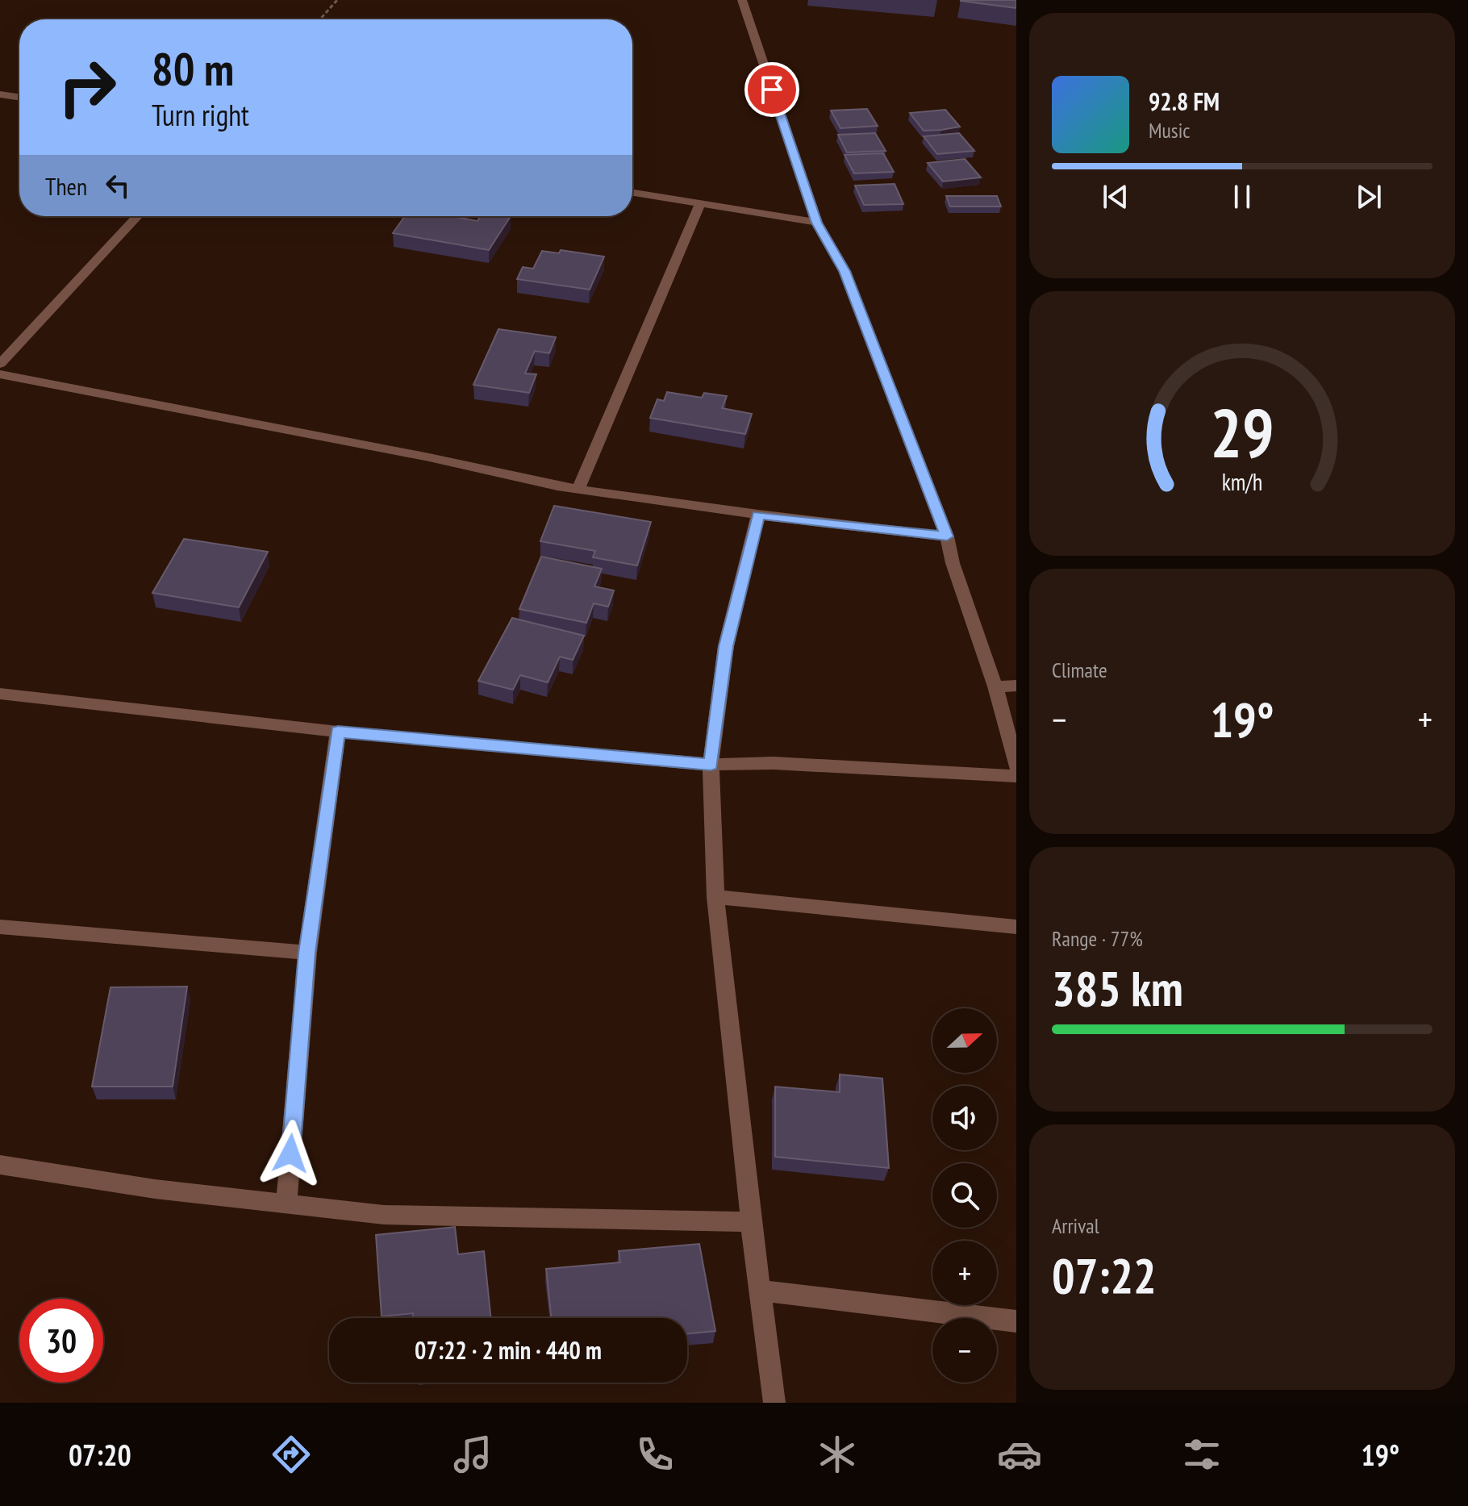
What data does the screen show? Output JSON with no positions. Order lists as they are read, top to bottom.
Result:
{
  "north": "right",
  "page": {
    "turn": ["80 m", "Turn right"],
    "song": ["92.8 FM", "Music"],
    "then": "Then",
    "tile": [
      "Climate",
      ["Range · 77%", "385 km"],
      ["Arrival", "07:22"]
    ],
    "heat": ["−", "19°", "+"],
    "map_buttons": ["+", "−"],
    "limit": "30",
    "trip": "07:22 · 2 min · 440 m",
    "tabs": ["07:20", "19°"],
    "gauge": ["29", "km/h"]
  }
}
